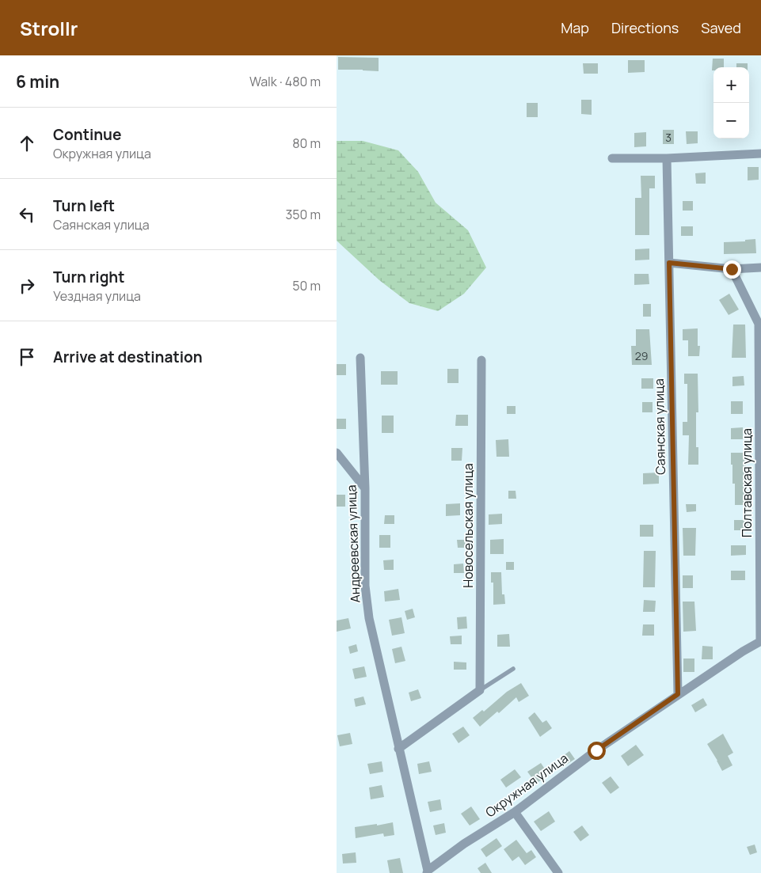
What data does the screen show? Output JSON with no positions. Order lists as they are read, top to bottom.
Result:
{
  "streets": {
    "street": [
      "Саянская улица",
      "Полтавская улица",
      "Новосельская улица",
      "Андреевская улица",
      "Окружная улица"
    ]
  },
  "crossings": [
    ["Саянская улица", "Окружная улица"],
    ["Полтавская улица", "Окружная улица"],
    ["Андреевская улица", "Окружная улица"]
  ],
  "house_numbers": ["3", "29"],
  "page": {
    "header": "Strollr",
    "nav": ["Map", "Directions", "Saved"],
    "heading": ["6 min", "Walk · 480 m"],
    "map_buttons": ["+", "−"],
    "list": [
      ["Continue", "Окружная улица", "80 m"],
      ["Turn left", "Саянская улица", "350 m"],
      ["Turn right", "Уездная улица", "50 m"],
      "Arrive at destination"
    ]
  }
}
